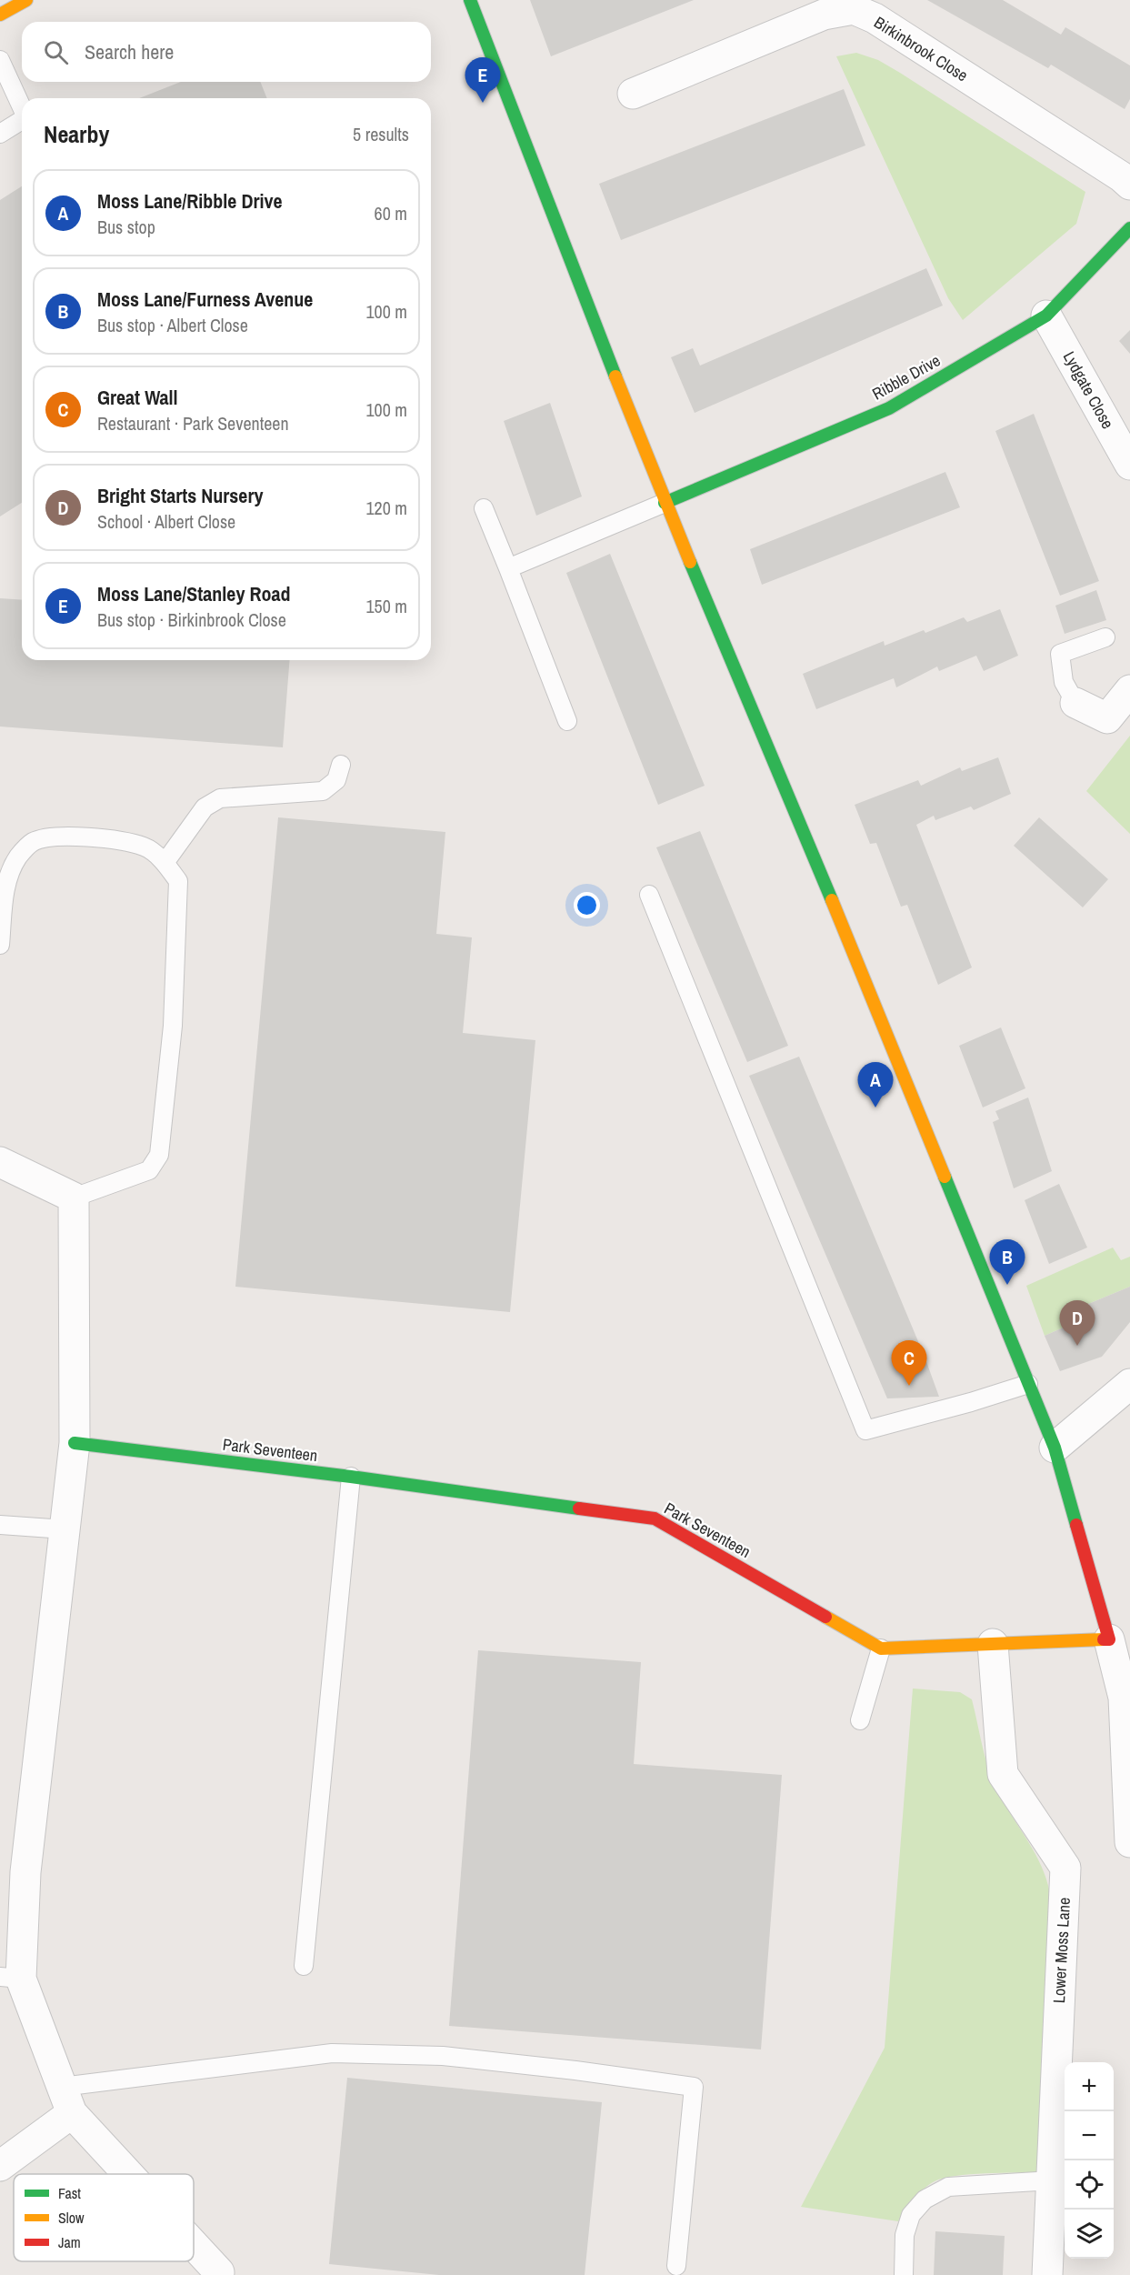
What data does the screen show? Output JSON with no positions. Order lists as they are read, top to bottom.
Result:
{
  "streets": {
    "street": [
      "Birkinbrook Close",
      "Ribble Drive",
      "Lydgate Close",
      "Park Seventeen",
      "Lower Moss Lane"
    ]
  },
  "crossings": [
    ["Ribble Drive", "Lydgate Close"]
  ],
  "legend": ["Fast", "Slow", "Jam"],
  "page": {
    "search": "Search here",
    "pins": [
      "E",
      "A",
      "B",
      "D",
      "C"
    ],
    "heading": ["Nearby", "5 results"],
    "list": [
      {
        "mark": "A",
        "name": "Moss Lane/Ribble Drive",
        "note": "Bus stop",
        "value": "60 m"
      },
      {
        "mark": "B",
        "name": "Moss Lane/Furness Avenue",
        "note": "Bus stop · Albert Close",
        "value": "100 m"
      },
      {
        "mark": "C",
        "name": "Great Wall",
        "note": "Restaurant · Park Seventeen",
        "value": "100 m"
      },
      {
        "mark": "D",
        "name": "Bright Starts Nursery",
        "note": "School · Albert Close",
        "value": "120 m"
      },
      {
        "mark": "E",
        "name": "Moss Lane/Stanley Road",
        "note": "Bus stop · Birkinbrook Close",
        "value": "150 m"
      }
    ],
    "map_buttons": ["+", "−"]
  }
}
